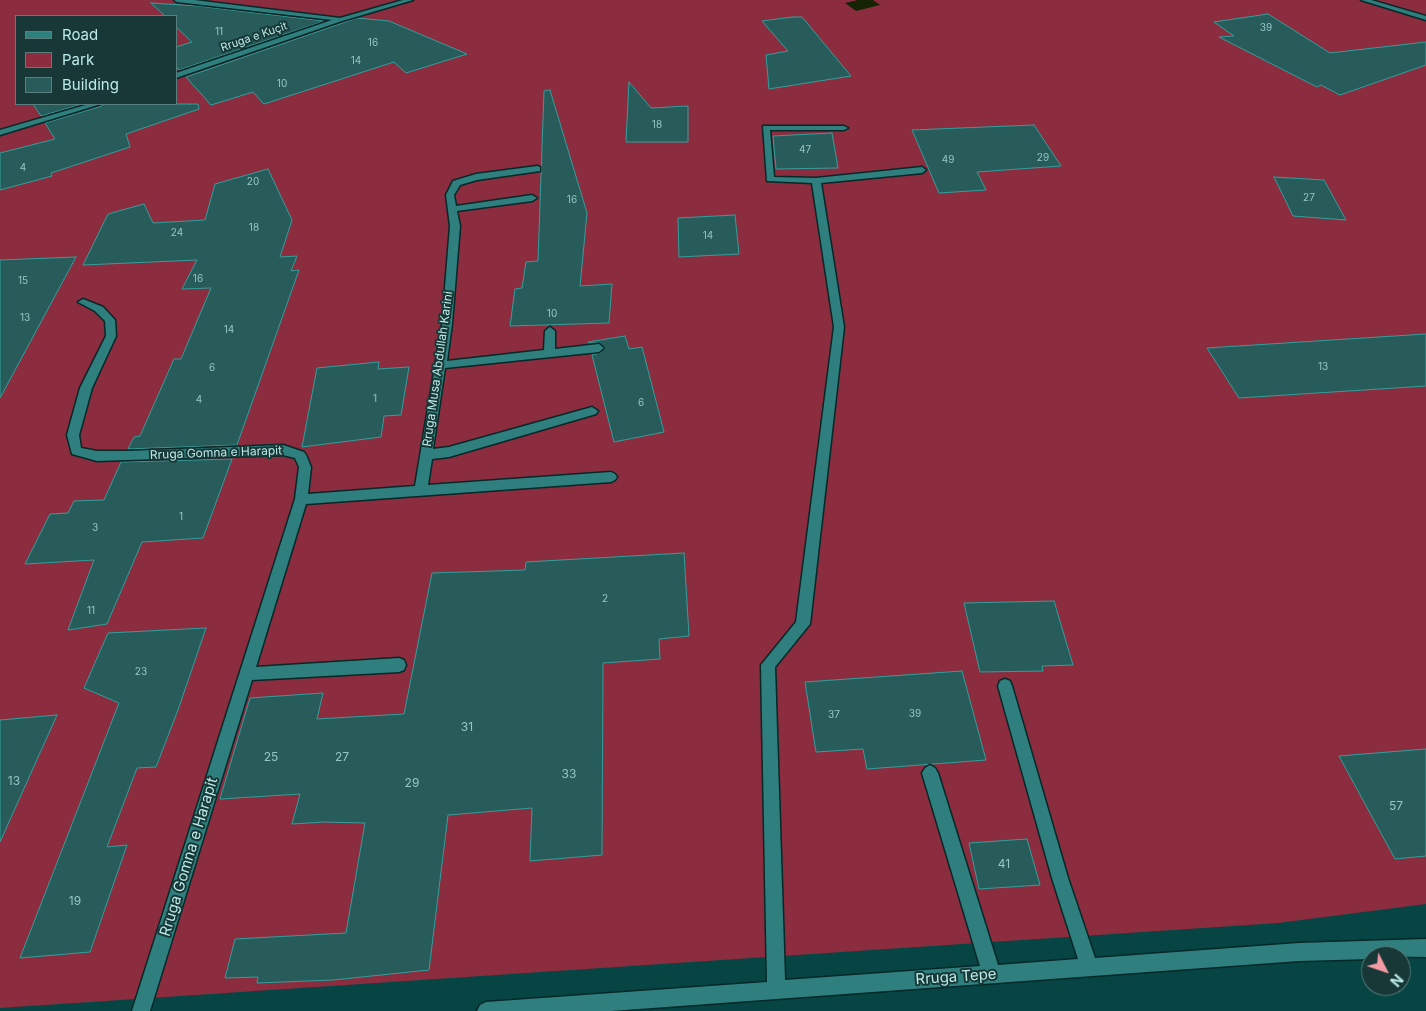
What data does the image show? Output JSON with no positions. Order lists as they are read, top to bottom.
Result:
{
  "streets": {
    "street": [
      "Rruga e Kuçit",
      "Rruga Musa Abdullah Karini",
      "Rruga Gomna e Harapit",
      "Rruga Tepe"
    ]
  },
  "house_numbers": [
    "39",
    "11",
    "16",
    "14",
    "10",
    "18",
    "47",
    "29",
    "49",
    "4",
    "20",
    "27",
    "16",
    "18",
    "24",
    "14",
    "16",
    "15",
    "10",
    "13",
    "14",
    "13",
    "6",
    "1",
    "4",
    "6",
    "1",
    "3",
    "2",
    "11",
    "23",
    "39",
    "37",
    "31",
    "25",
    "27",
    "33",
    "13",
    "29",
    "57",
    "41",
    "19"
  ],
  "legend": ["Road", "Park", "Building"],
  "north": "bottom right"
}
